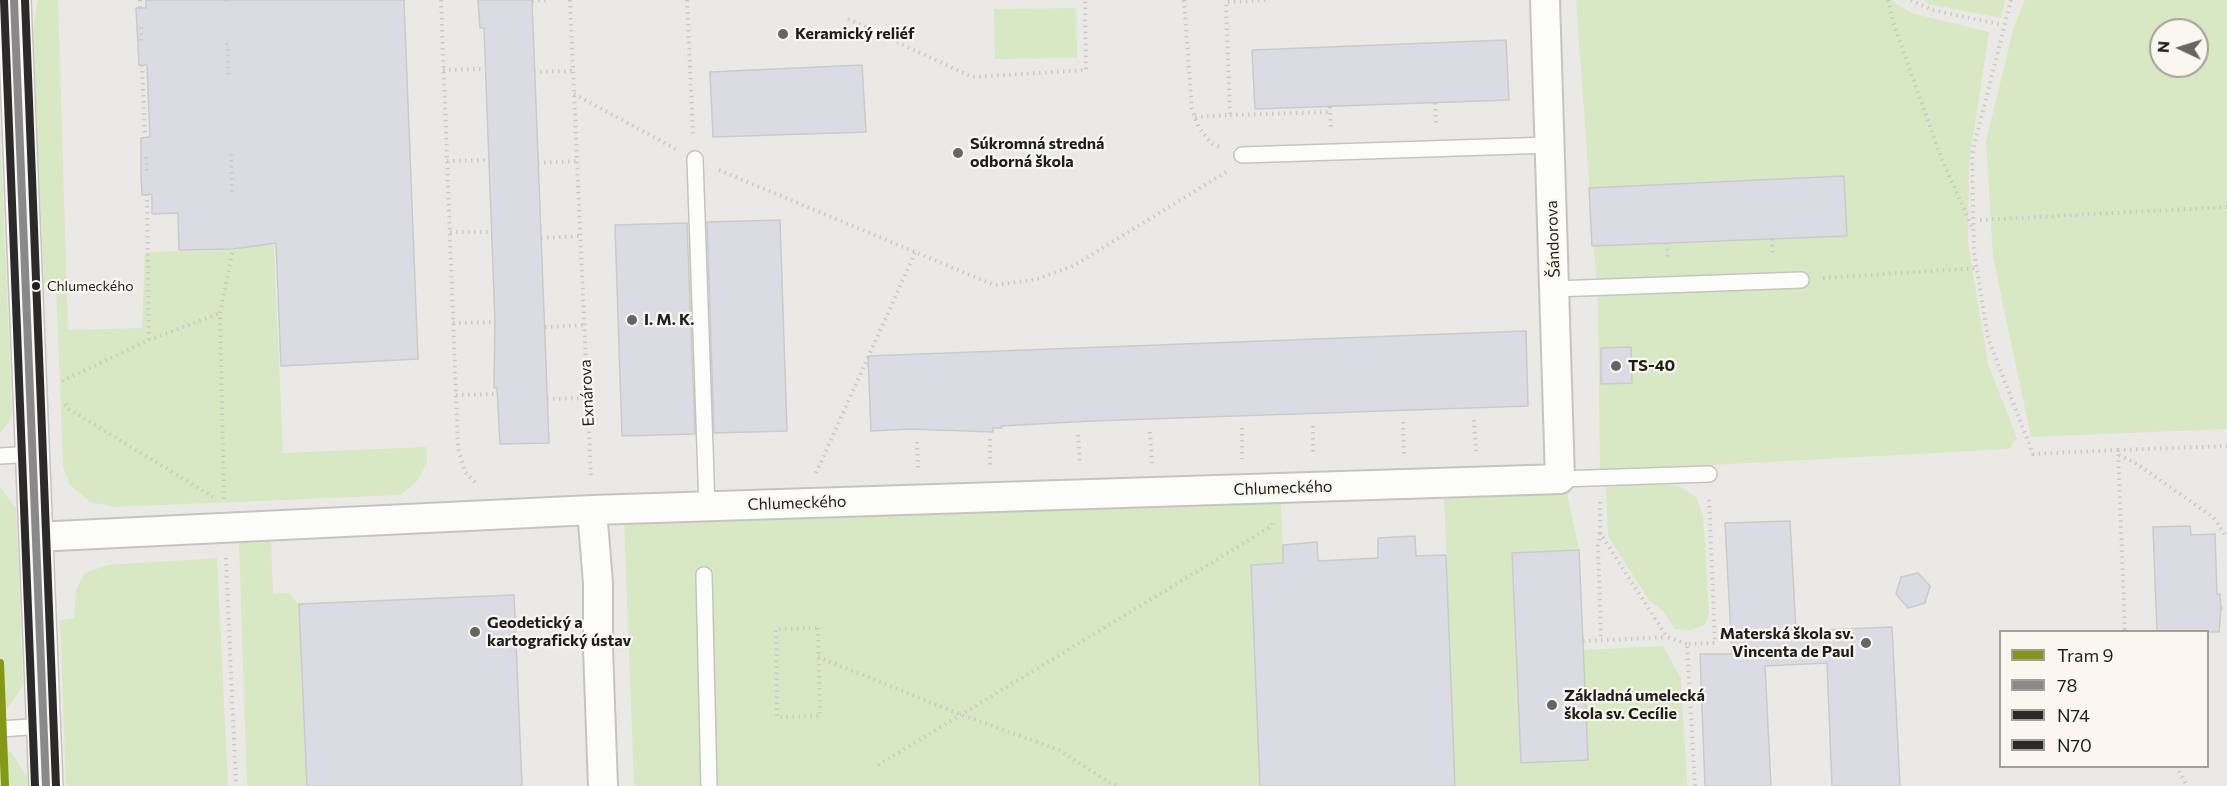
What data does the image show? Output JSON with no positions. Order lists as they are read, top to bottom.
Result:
{
  "streets": {
    "street": ["Šándorova", "Chlumeckého"],
    "path": ["Exnárova"]
  },
  "crossings": [
    ["Šándorova", "Chlumeckého"],
    ["Exnárova", "Chlumeckého"]
  ],
  "places": [
    "Keramický reliéf",
    "Súkromná stredná odborná škola",
    "Chlumeckého",
    "I. M. K.",
    "TS-40",
    "Geodetický a kartografický ústav",
    "Materská škola sv. Vincenta de Paul",
    "Základná umelecká škola sv. Cecílie"
  ],
  "lines": [
    "transit line 78",
    "transit line N74",
    "transit line N70",
    "tram line 9"
  ],
  "legend": [
    "Tram 9",
    "78",
    "N74",
    "N70"
  ],
  "north": "left"
}
